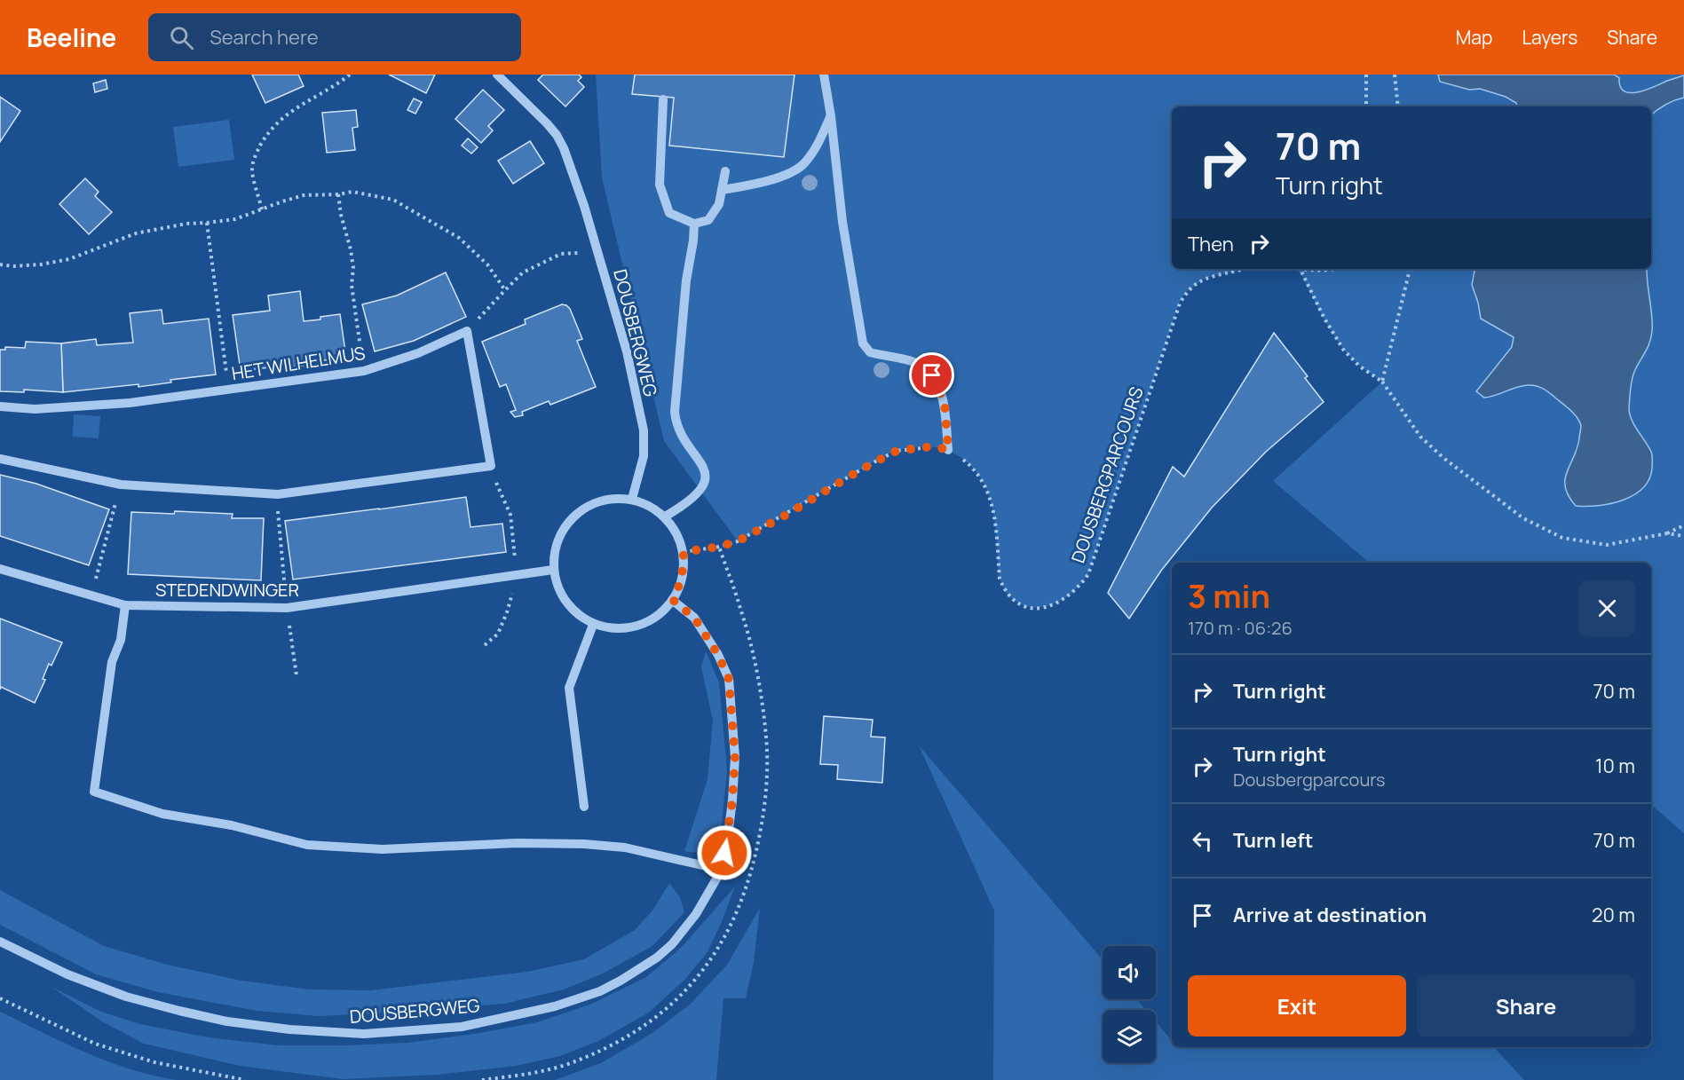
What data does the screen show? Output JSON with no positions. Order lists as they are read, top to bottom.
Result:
{
  "streets": {
    "street": ["DOUSBERGWEG", "HET WILHELMUS", "STEDENDWINGER"],
    "path": ["DOUSBERGPARCOURS"]
  },
  "crossings": [
    ["DOUSBERGWEG", "STEDENDWINGER"]
  ],
  "page": {
    "header": "Beeline",
    "search": "Search here",
    "nav": ["Map", "Layers", "Share"],
    "turn": ["70 m", "Turn right"],
    "then": "Then",
    "heading": ["3 min", "170 m · 06:26"],
    "list": [
      {
        "name": "Turn right",
        "value": "70 m"
      },
      {
        "name": "Turn right",
        "note": "Dousbergparcours",
        "value": "10 m"
      },
      {
        "name": "Turn left",
        "value": "70 m"
      },
      {
        "name": "Arrive at destination",
        "value": "20 m"
      }
    ],
    "buttons": ["Exit", "Share"]
  }
}
